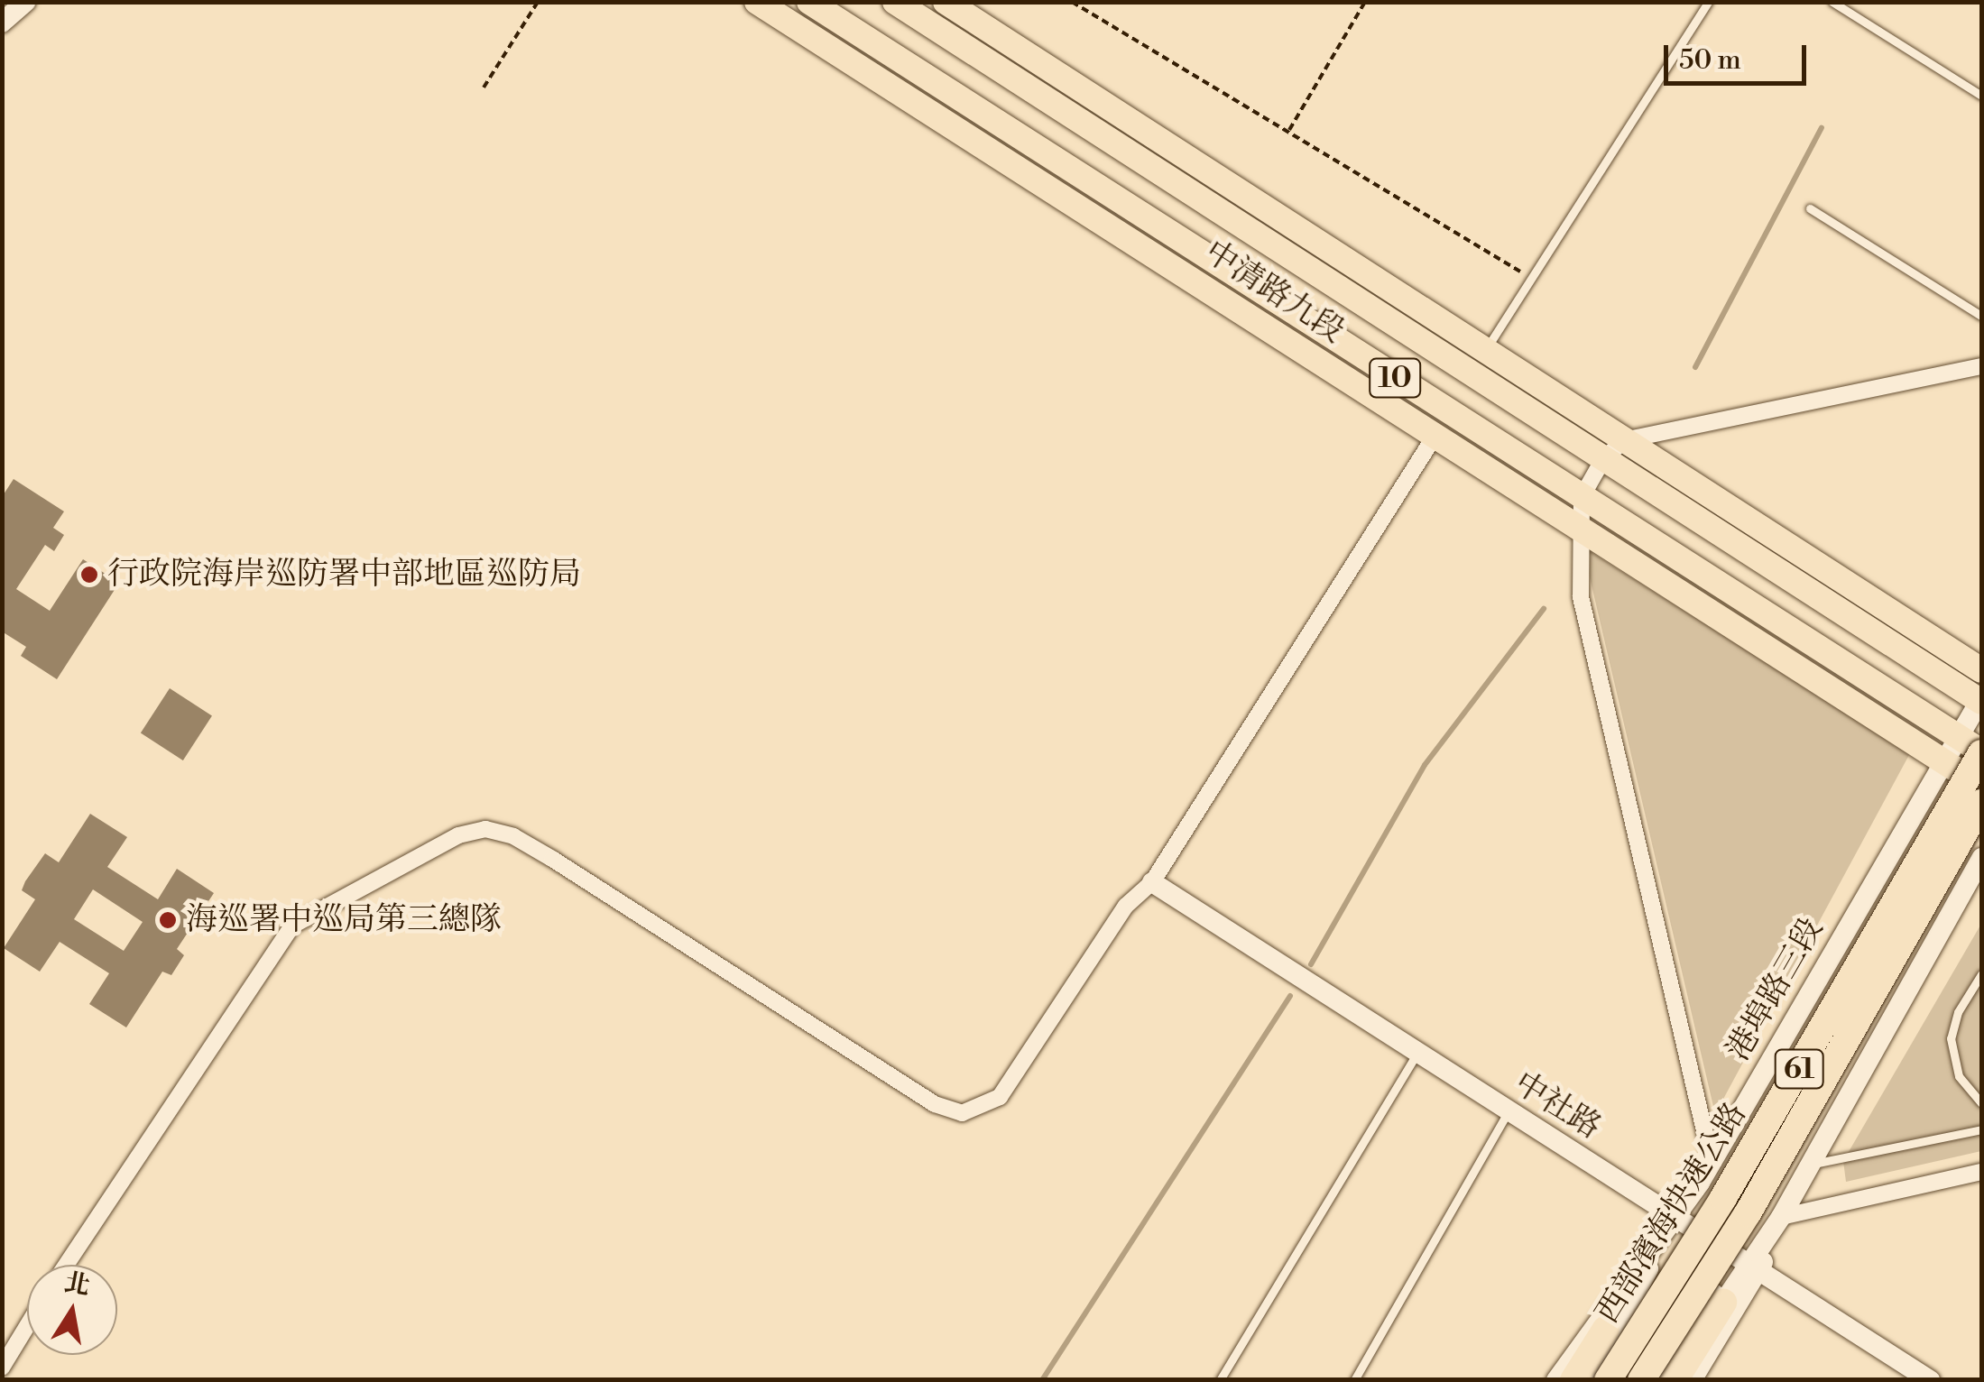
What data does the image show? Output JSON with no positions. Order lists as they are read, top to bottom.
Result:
{
  "streets": {
    "highway": ["61", "西部濱海快速公路"],
    "main road": ["中清路九段", "10"],
    "street": ["港埠路三段", "中社路"]
  },
  "crossings": [
    ["中清路九段", "港埠路三段"],
    ["中清路九段", "西部濱海快速公路"],
    ["港埠路三段", "中社路"],
    ["港埠路三段", "西部濱海快速公路"]
  ],
  "places": ["行政院海岸巡防署中部地區巡防局", "海巡署中巡局第三總隊"],
  "scale_bar": "50 m",
  "north": "top"
}
